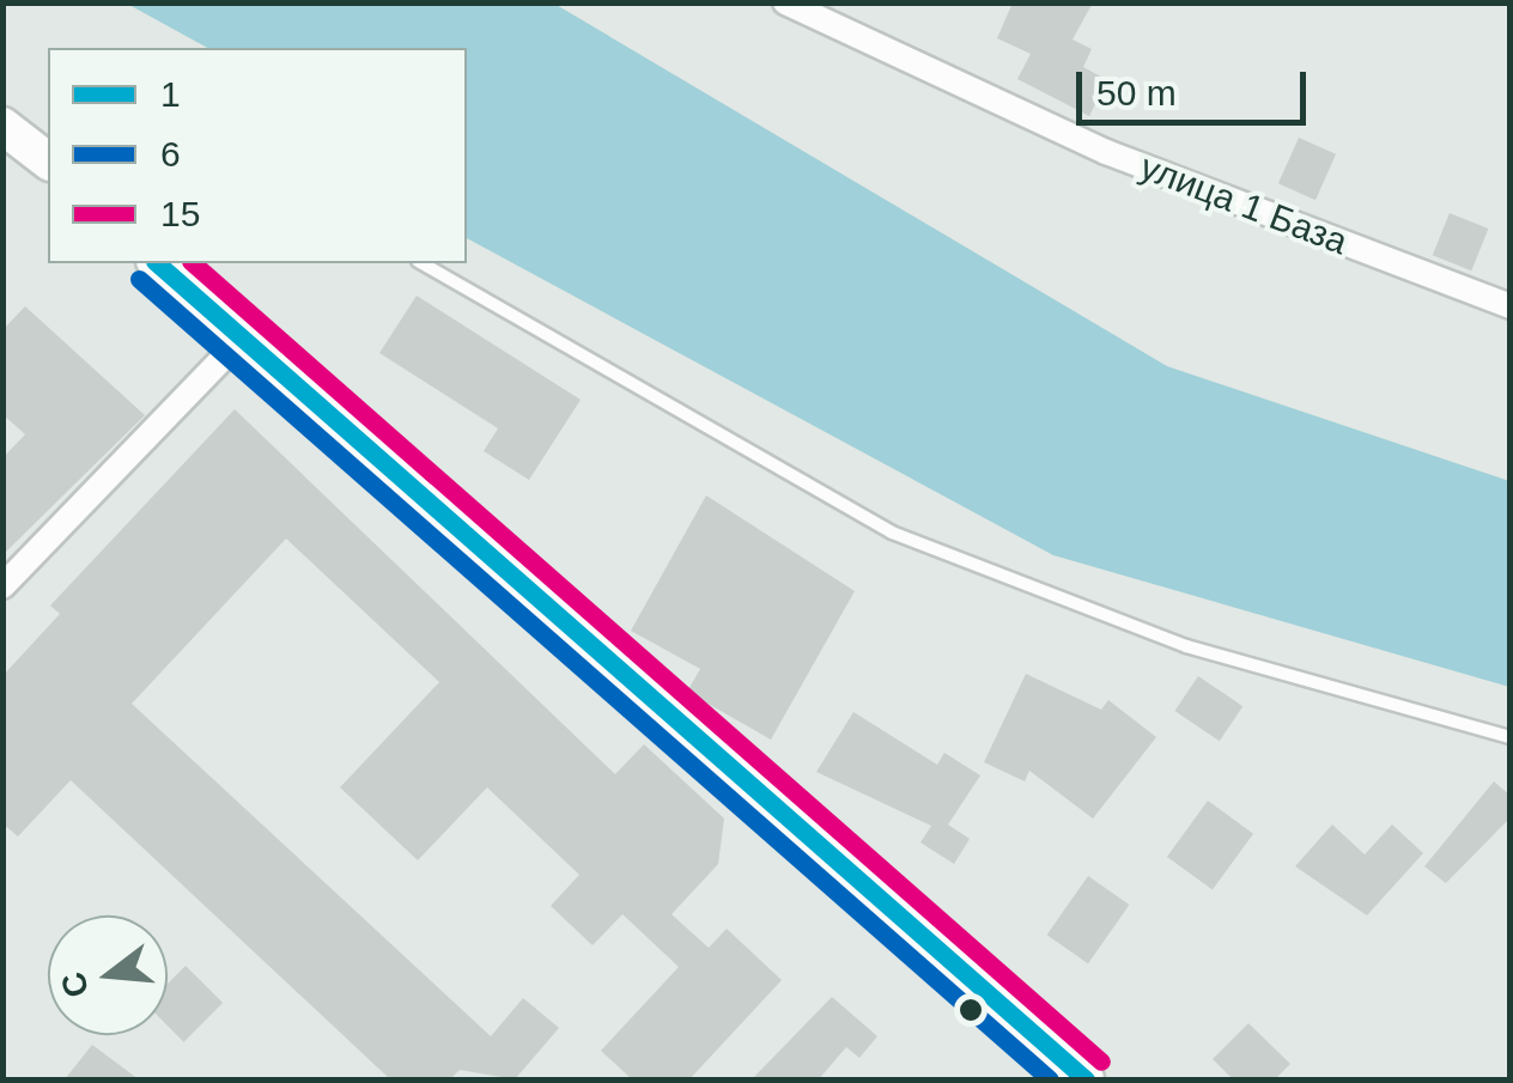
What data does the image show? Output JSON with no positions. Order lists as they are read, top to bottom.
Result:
{
  "streets": {
    "street": ["улица 1 База"]
  },
  "lines": ["transit line 1", "transit line 15", "transit line 6"],
  "legend": ["1", "6", "15"],
  "scale_bar": "50 m",
  "north": "left"
}
